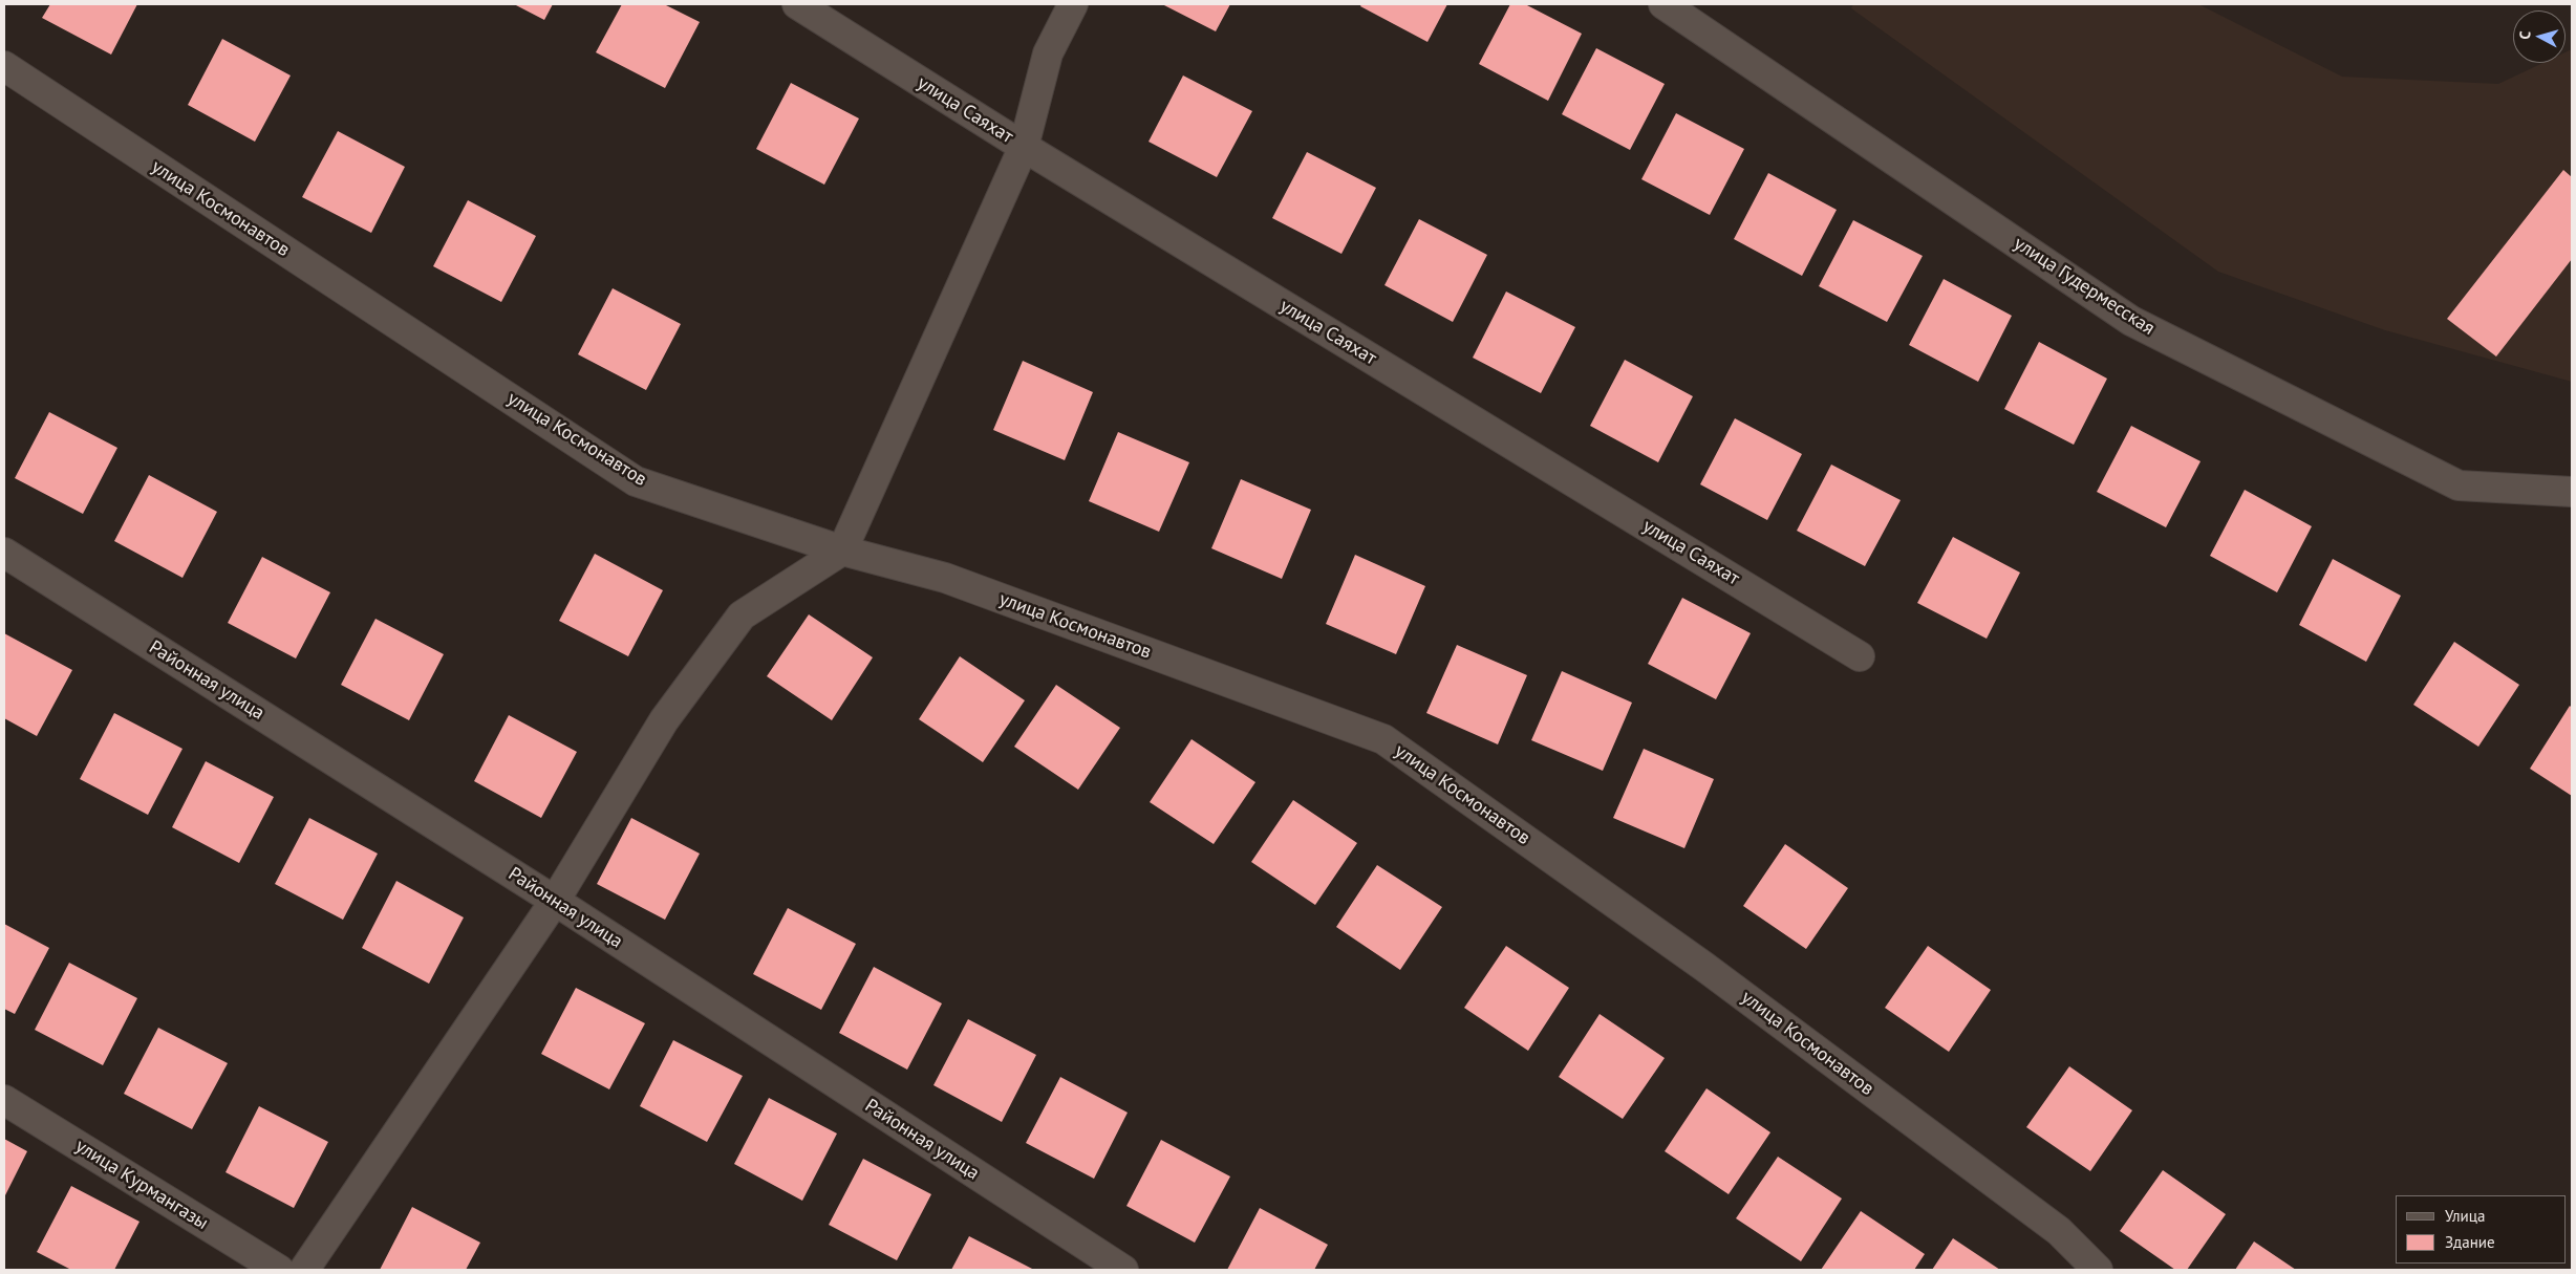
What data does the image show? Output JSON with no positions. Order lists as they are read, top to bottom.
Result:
{
  "streets": {
    "street": [
      "улица Саяхат",
      "улица Космонавтов",
      "улица Гудермесская",
      "Районная улица",
      "улица Курмангазы"
    ]
  },
  "legend": ["Улица", "Здание"],
  "north": "left"
}
